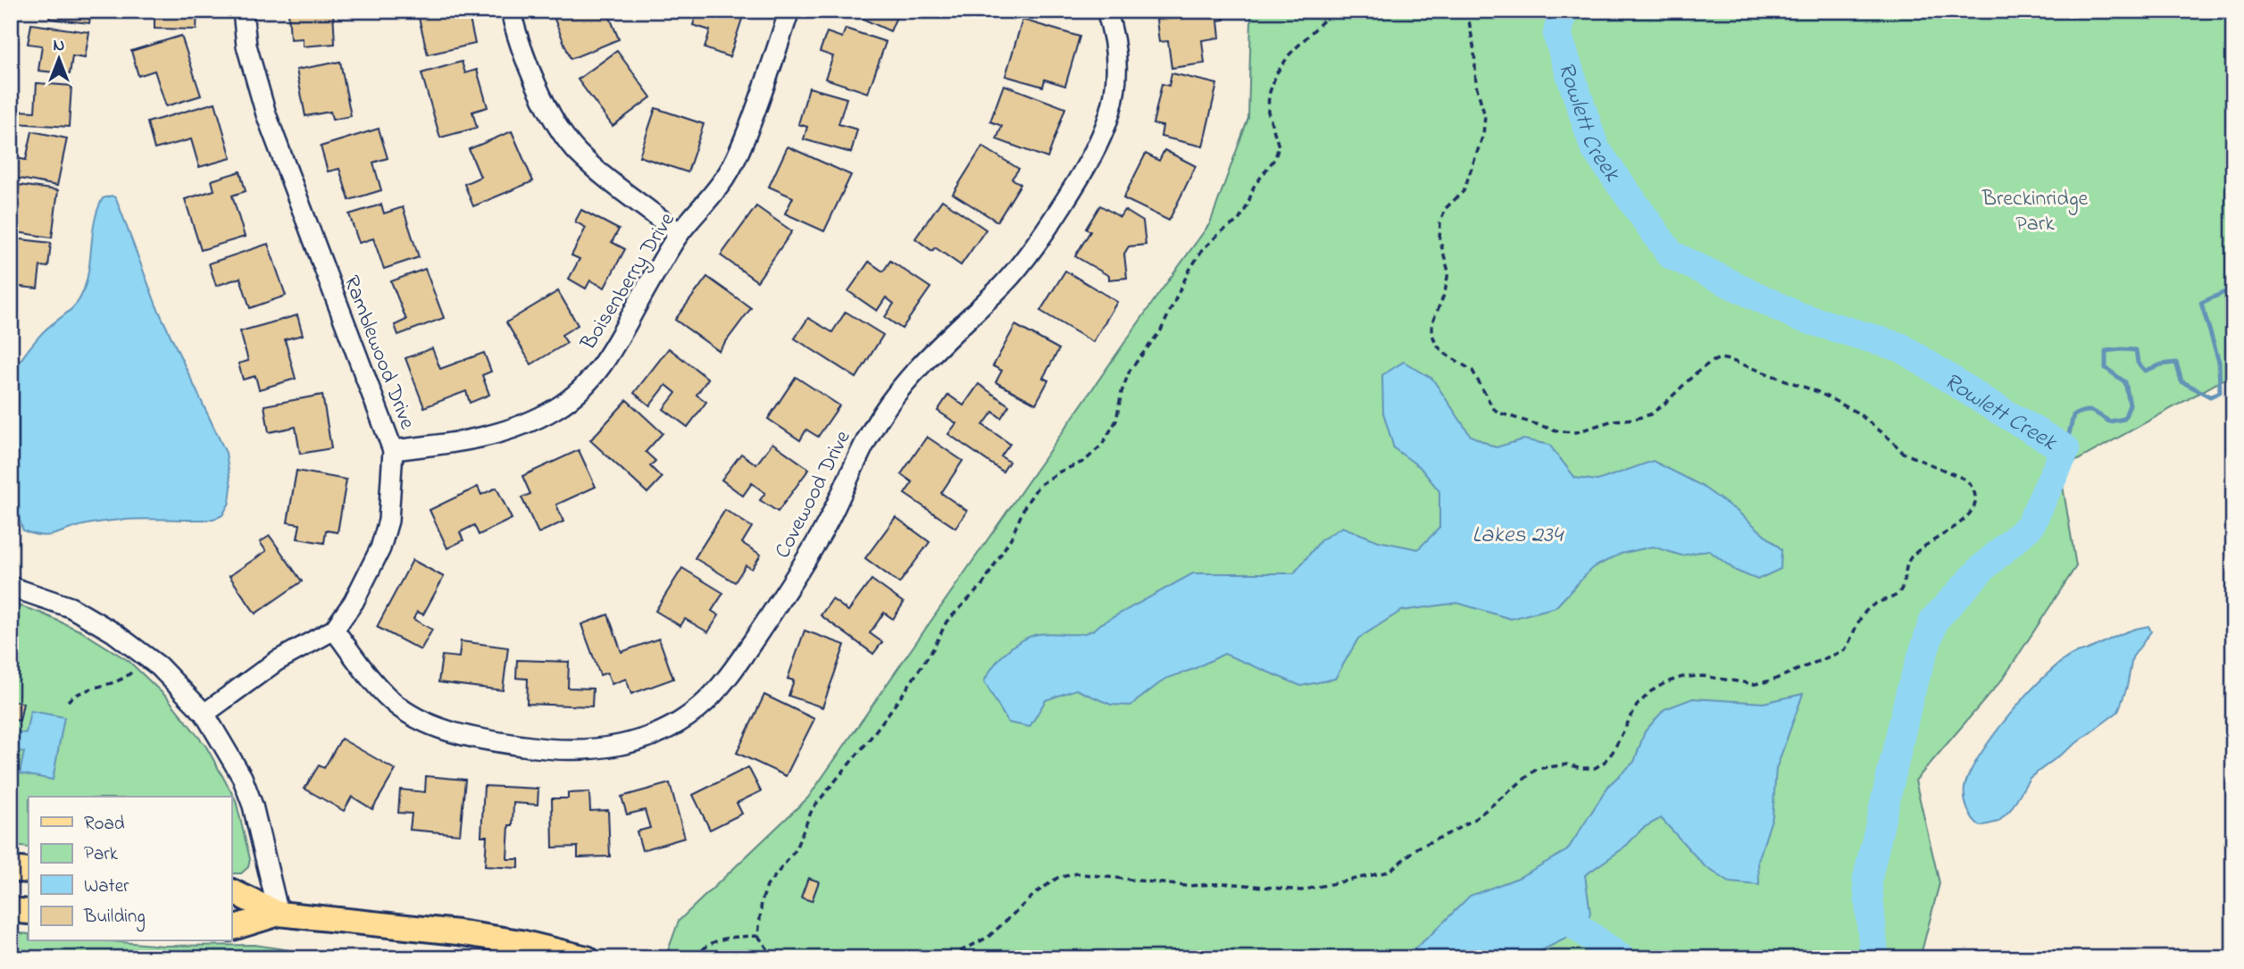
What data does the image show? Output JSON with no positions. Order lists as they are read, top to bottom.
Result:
{
  "streets": {
    "street": ["Boisenberry Drive", "Ramblewood Drive", "Covewood Drive"]
  },
  "crossings": [
    ["Boisenberry Drive", "Ramblewood Drive"],
    ["Ramblewood Drive", "Covewood Drive"]
  ],
  "water": ["Rowlett Creek", "Lakes 234"],
  "parks": ["Breckinridge Park"],
  "legend": [
    "Road",
    "Park",
    "Water",
    "Building"
  ],
  "north": "top"
}
